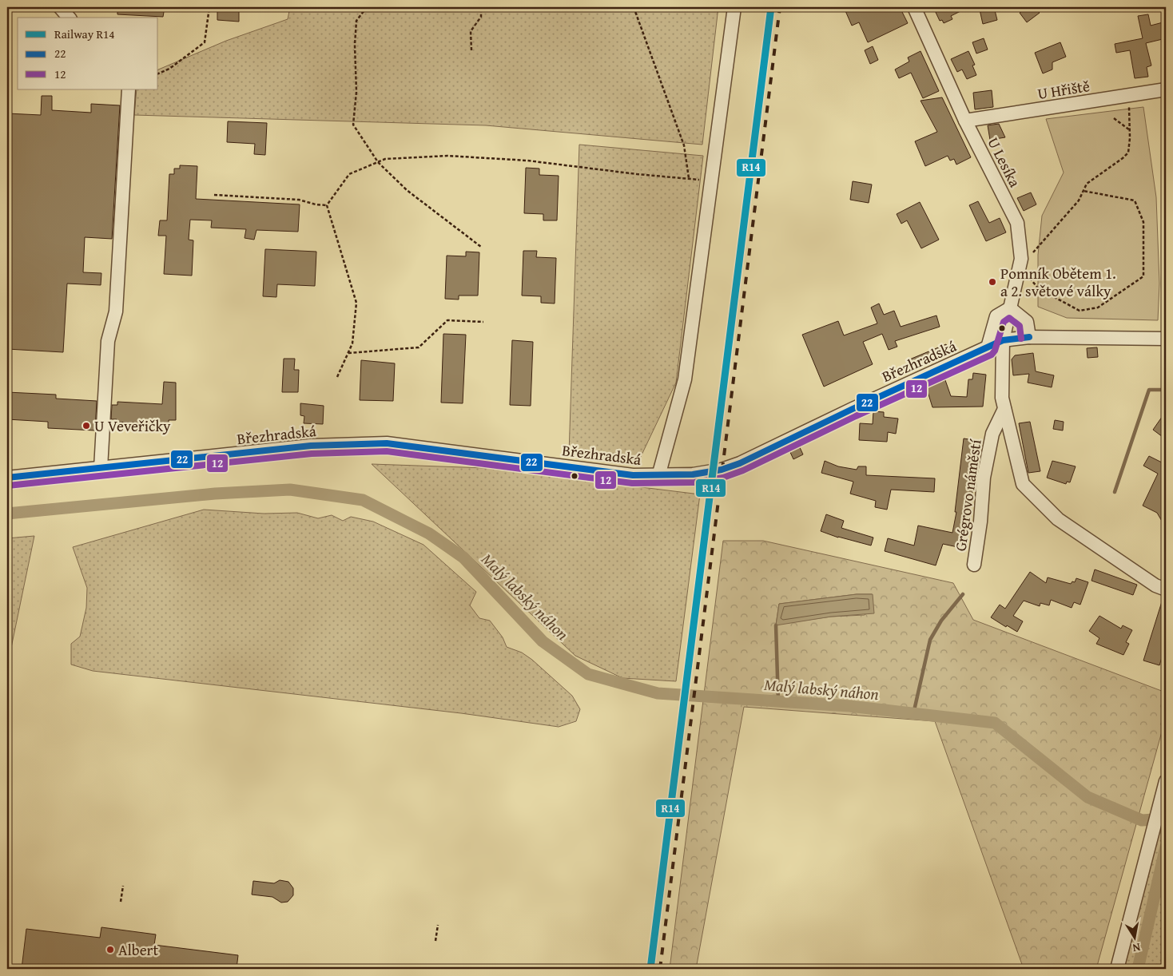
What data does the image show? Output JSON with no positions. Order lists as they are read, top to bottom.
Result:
{
  "streets": {
    "street": [
      "U Hřiště",
      "U Lesíka",
      "Březhradská",
      "Grégrovo náměstí"
    ]
  },
  "crossings": [
    ["U Hřiště", "U Lesíka"],
    ["U Lesíka", "Březhradská"]
  ],
  "water": ["Malý labský náhon"],
  "places": ["Pomník Obětem 1. a 2. světové války", "U Veveřičky", "Albert"],
  "lines": ["rail line R14", "transit line 12", "transit line 22"],
  "legend": ["Railway R14", "22", "12"],
  "north": "bottom"
}
